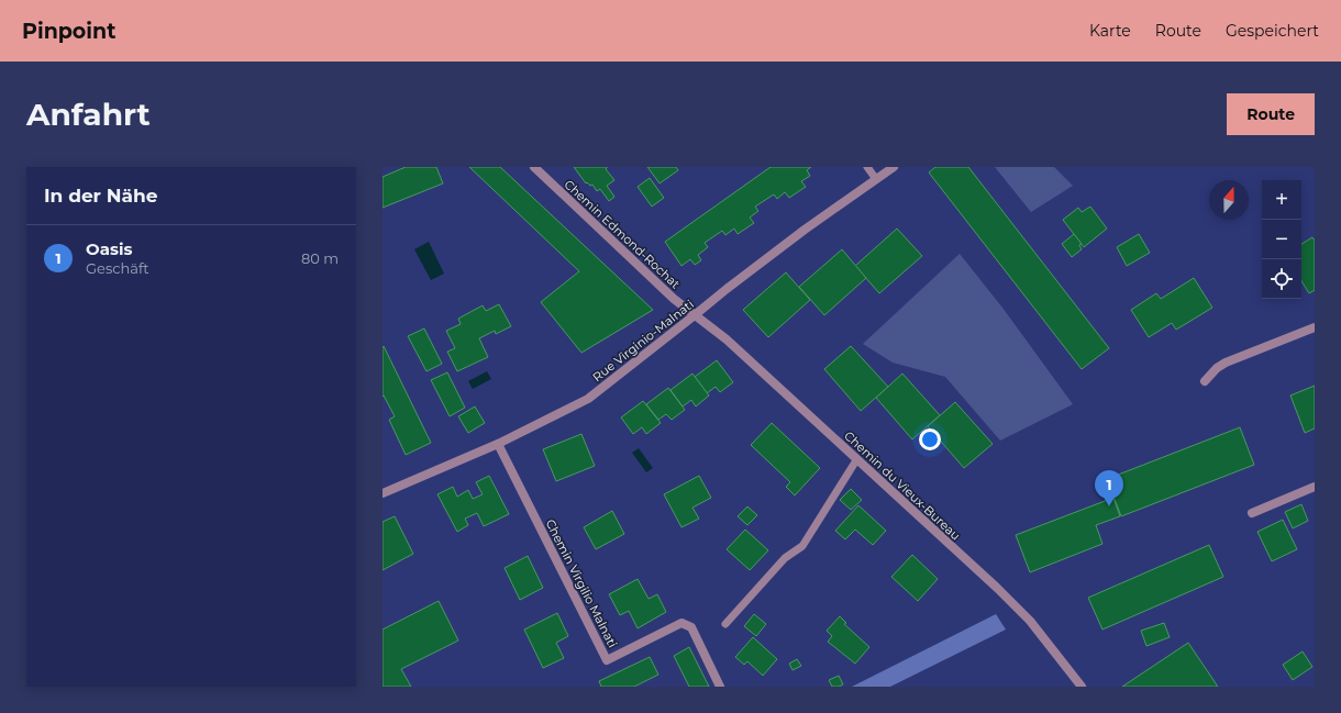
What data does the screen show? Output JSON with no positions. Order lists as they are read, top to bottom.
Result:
{
  "streets": {
    "street": [
      "Chemin Edmond-Rochat",
      "Rue Virginio-Malnati",
      "Chemin du Vieux-Bureau",
      "Chemin Virgilio Malnati"
    ]
  },
  "crossings": [
    ["Chemin Edmond-Rochat", "Rue Virginio-Malnati"],
    ["Chemin Edmond-Rochat", "Chemin du Vieux-Bureau"],
    ["Rue Virginio-Malnati", "Chemin du Vieux-Bureau"],
    ["Rue Virginio-Malnati", "Chemin Virgilio Malnati"]
  ],
  "north": "top",
  "page": {
    "header": "Pinpoint",
    "nav": ["Karte", "Route", "Gespeichert"],
    "buttons": "Route",
    "title": "Anfahrt",
    "heading": "In der Nähe",
    "map_buttons": ["+", "−"],
    "list": [
      {
        "mark": "1",
        "name": "Oasis",
        "note": "Geschäft",
        "value": "80 m"
      }
    ],
    "pins": "1"
  }
}
